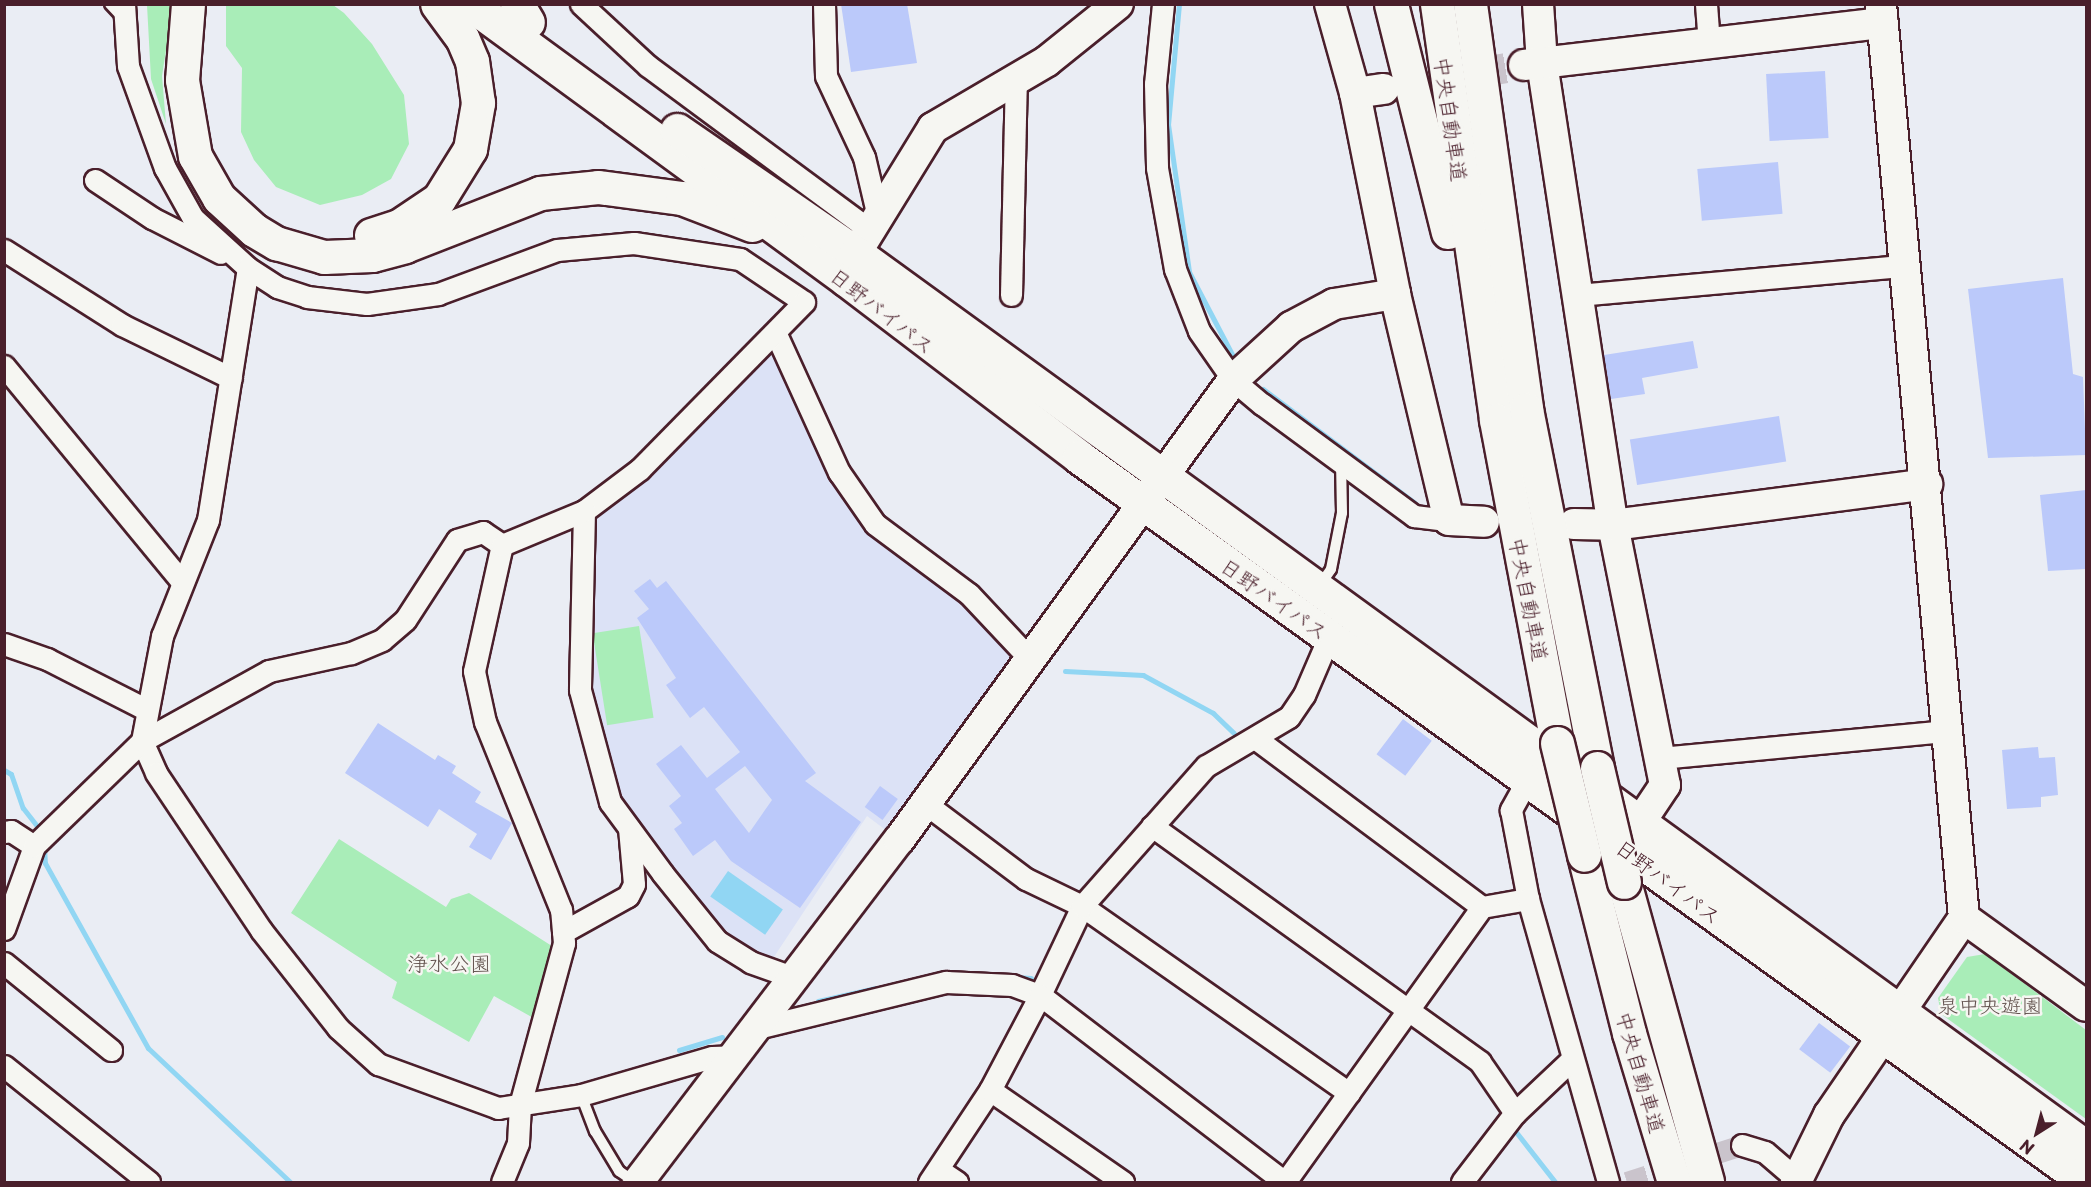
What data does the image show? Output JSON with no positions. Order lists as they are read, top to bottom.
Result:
{
  "streets": {
    "highway": ["中央自動車道", "日野バイパス"]
  },
  "parks": ["浄水公園", "泉中央遊園"],
  "north": "bottom left"
}
